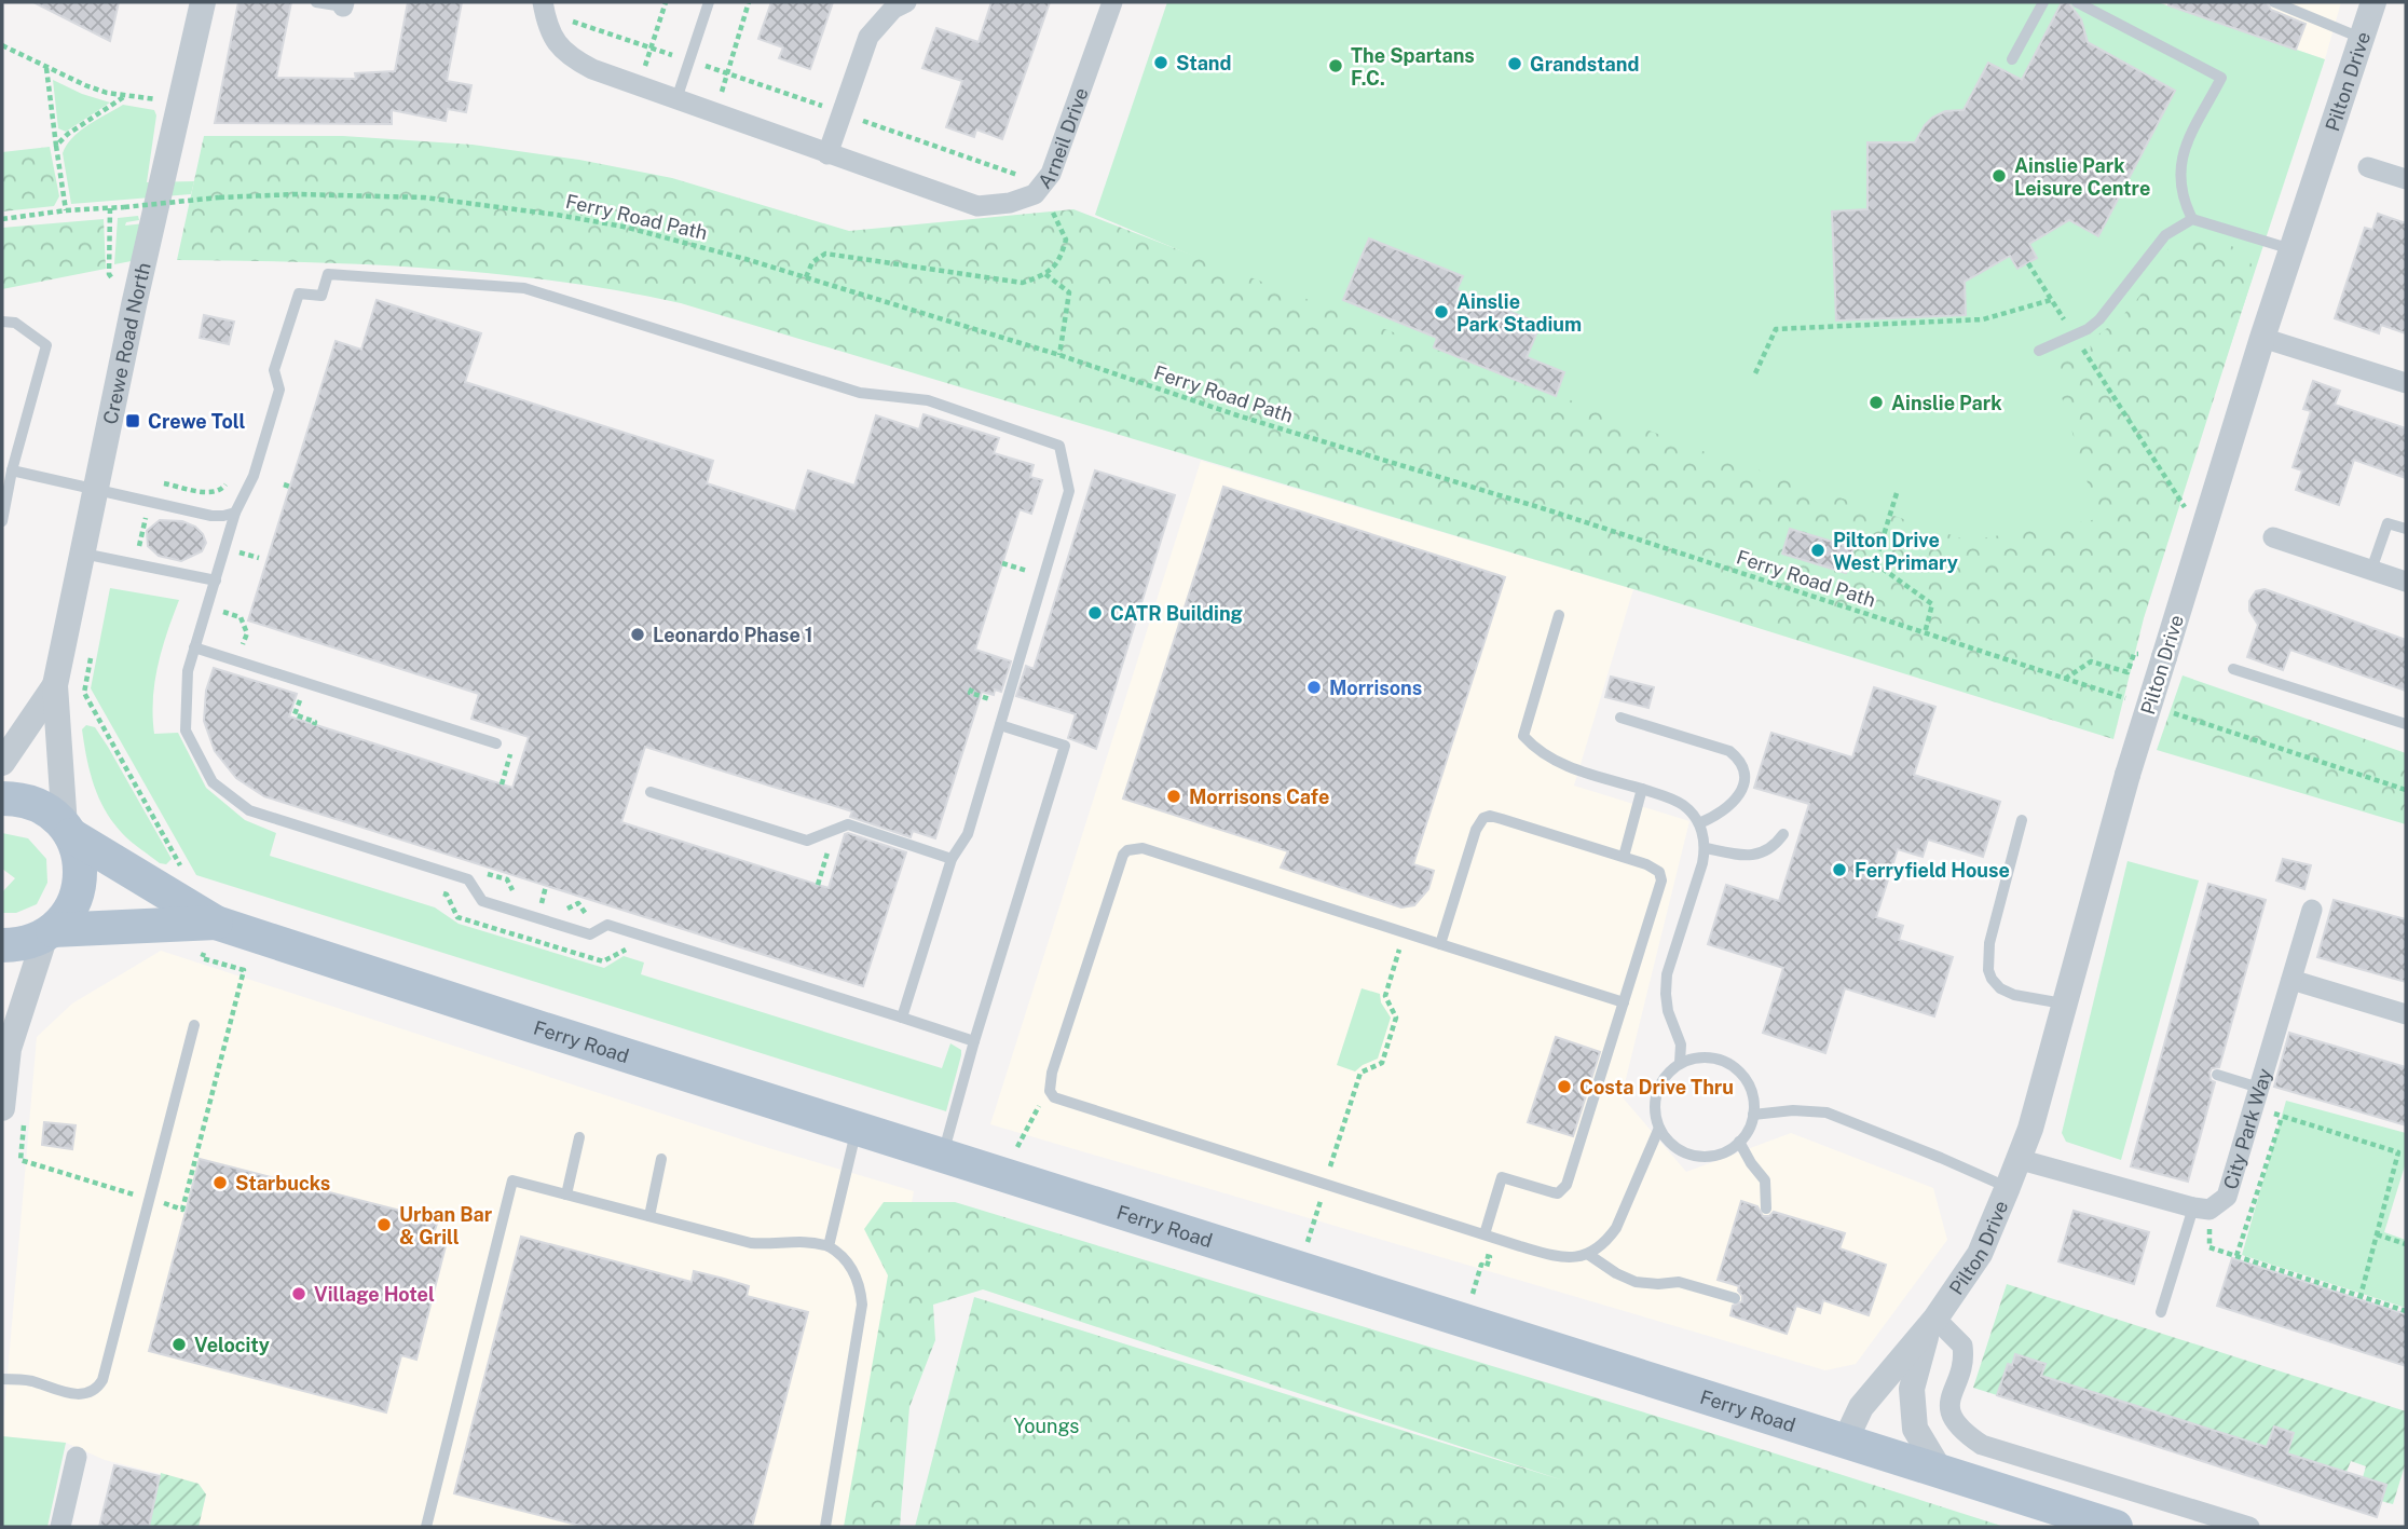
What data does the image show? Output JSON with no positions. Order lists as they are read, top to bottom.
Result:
{
  "streets": {
    "main road": ["Ferry Road"],
    "street": [
      "Pilton Drive",
      "Arneil Drive",
      "Crewe Road North",
      "City Park Way"
    ],
    "path": ["Ferry Road Path"]
  },
  "crossings": [
    ["Pilton Drive", "Ferry Road"],
    ["Crewe Road North", "Ferry Road"]
  ],
  "parks": ["Youngs"],
  "places": {
    "other": [
      "Stand",
      "Grandstand",
      "The Spartans F.C.",
      "Ainslie Park Leisure Centre",
      "Ainslie Park Stadium",
      "Ainslie Park",
      "Pilton Drive West Primary",
      "CATR Building",
      "Leonardo Phase 1",
      "Morrisons",
      "Morrisons Cafe",
      "Ferryfield House",
      "Costa Drive Thru",
      "Starbucks",
      "Urban Bar & Grill",
      "Village Hotel",
      "Velocity"
    ],
    "transit": ["Crewe Toll"]
  }
}
